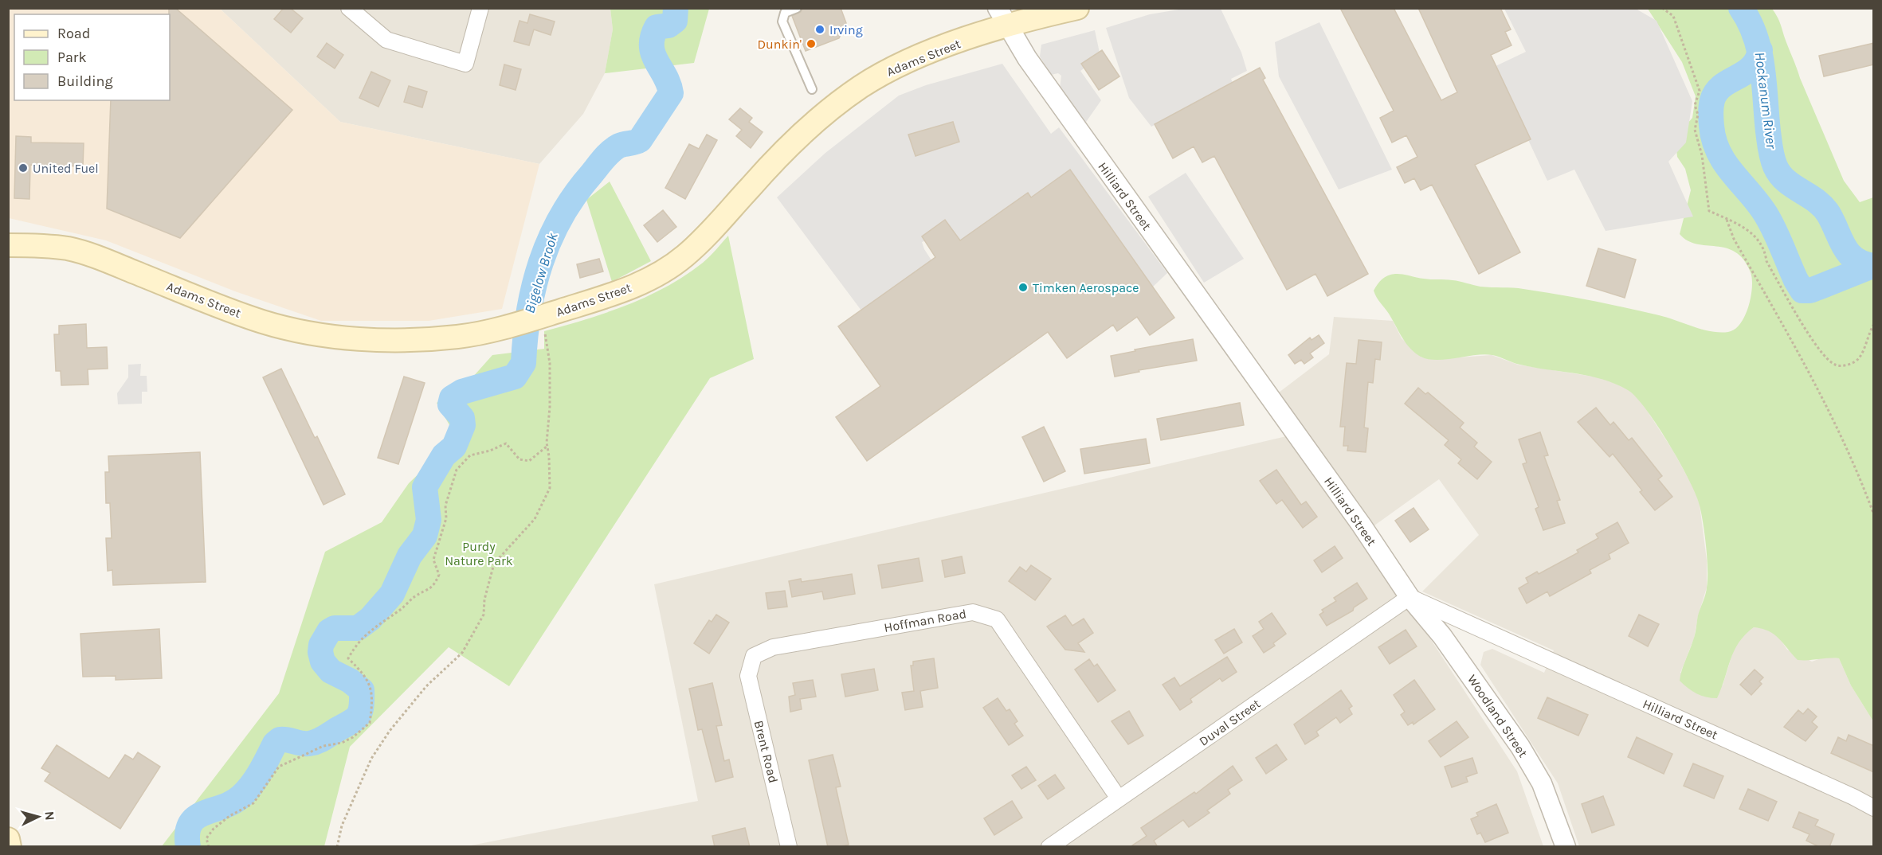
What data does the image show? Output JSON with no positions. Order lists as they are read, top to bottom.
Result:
{
  "streets": {
    "main road": ["Adams Street"],
    "street": [
      "Hilliard Street",
      "Hoffman Road",
      "Woodland Street",
      "Duval Street",
      "Brent Road"
    ]
  },
  "crossings": [
    ["Adams Street", "Hilliard Street"],
    ["Hilliard Street", "Woodland Street"],
    ["Hilliard Street", "Duval Street"],
    ["Hoffman Road", "Duval Street"],
    ["Hoffman Road", "Brent Road"],
    ["Woodland Street", "Duval Street"]
  ],
  "water": ["Hockanum River", "Bigelow Brook"],
  "parks": ["Purdy Nature Park"],
  "places": [
    "Irving",
    "Dunkin'",
    "United Fuel",
    "Timken Aerospace"
  ],
  "legend": ["Road", "Park", "Building"],
  "north": "right"
}
